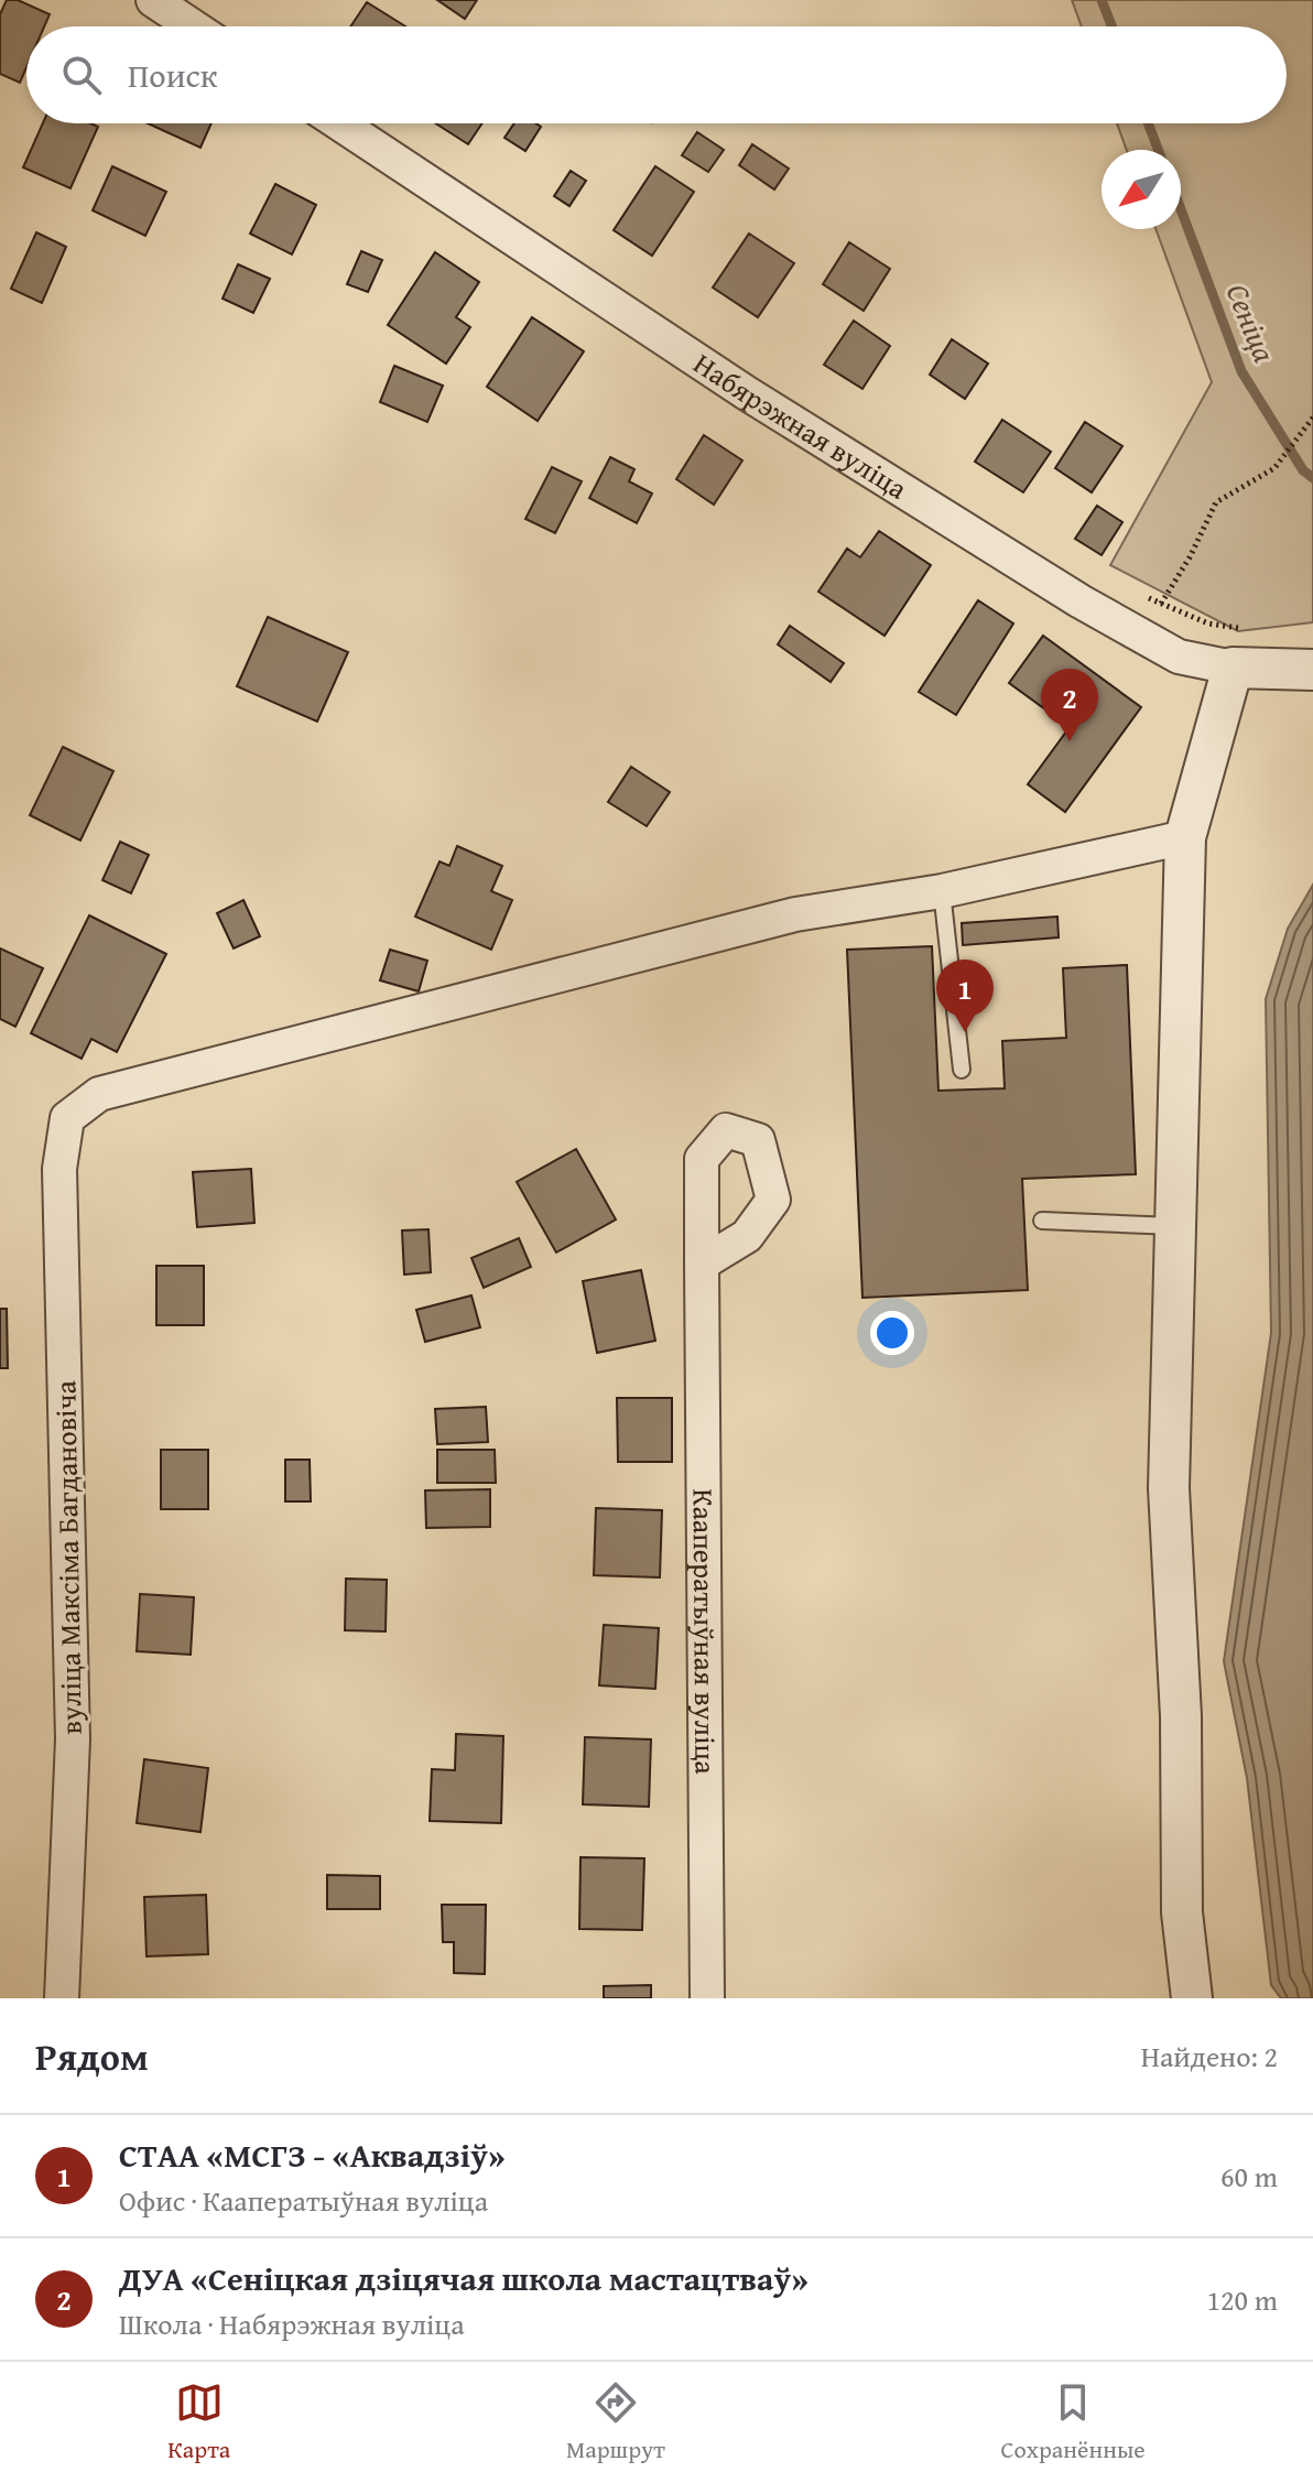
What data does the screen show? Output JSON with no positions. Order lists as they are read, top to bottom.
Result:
{
  "streets": {
    "street": ["Набярэжная вуліца", "вуліца Максіма Багдановіча", "Кааператыўная вуліца"]
  },
  "water": ["Сеніца"],
  "north": "bottom left",
  "page": {
    "search": "Поиск",
    "pins": ["2", "1"],
    "heading": ["Рядом", "Найдено: 2"],
    "list": [
      {
        "mark": "1",
        "name": "СТАА «МСГЗ - «Аквадзіў»",
        "note": "Офис · Кааператыўная вуліца",
        "value": "60 m"
      },
      {
        "mark": "2",
        "name": "ДУА «Сеніцкая дзіцячая школа мастацтваў»",
        "note": "Школа · Набярэжная вуліца",
        "value": "120 m"
      }
    ],
    "nav": ["Карта", "Маршрут", "Сохранённые"]
  }
}
